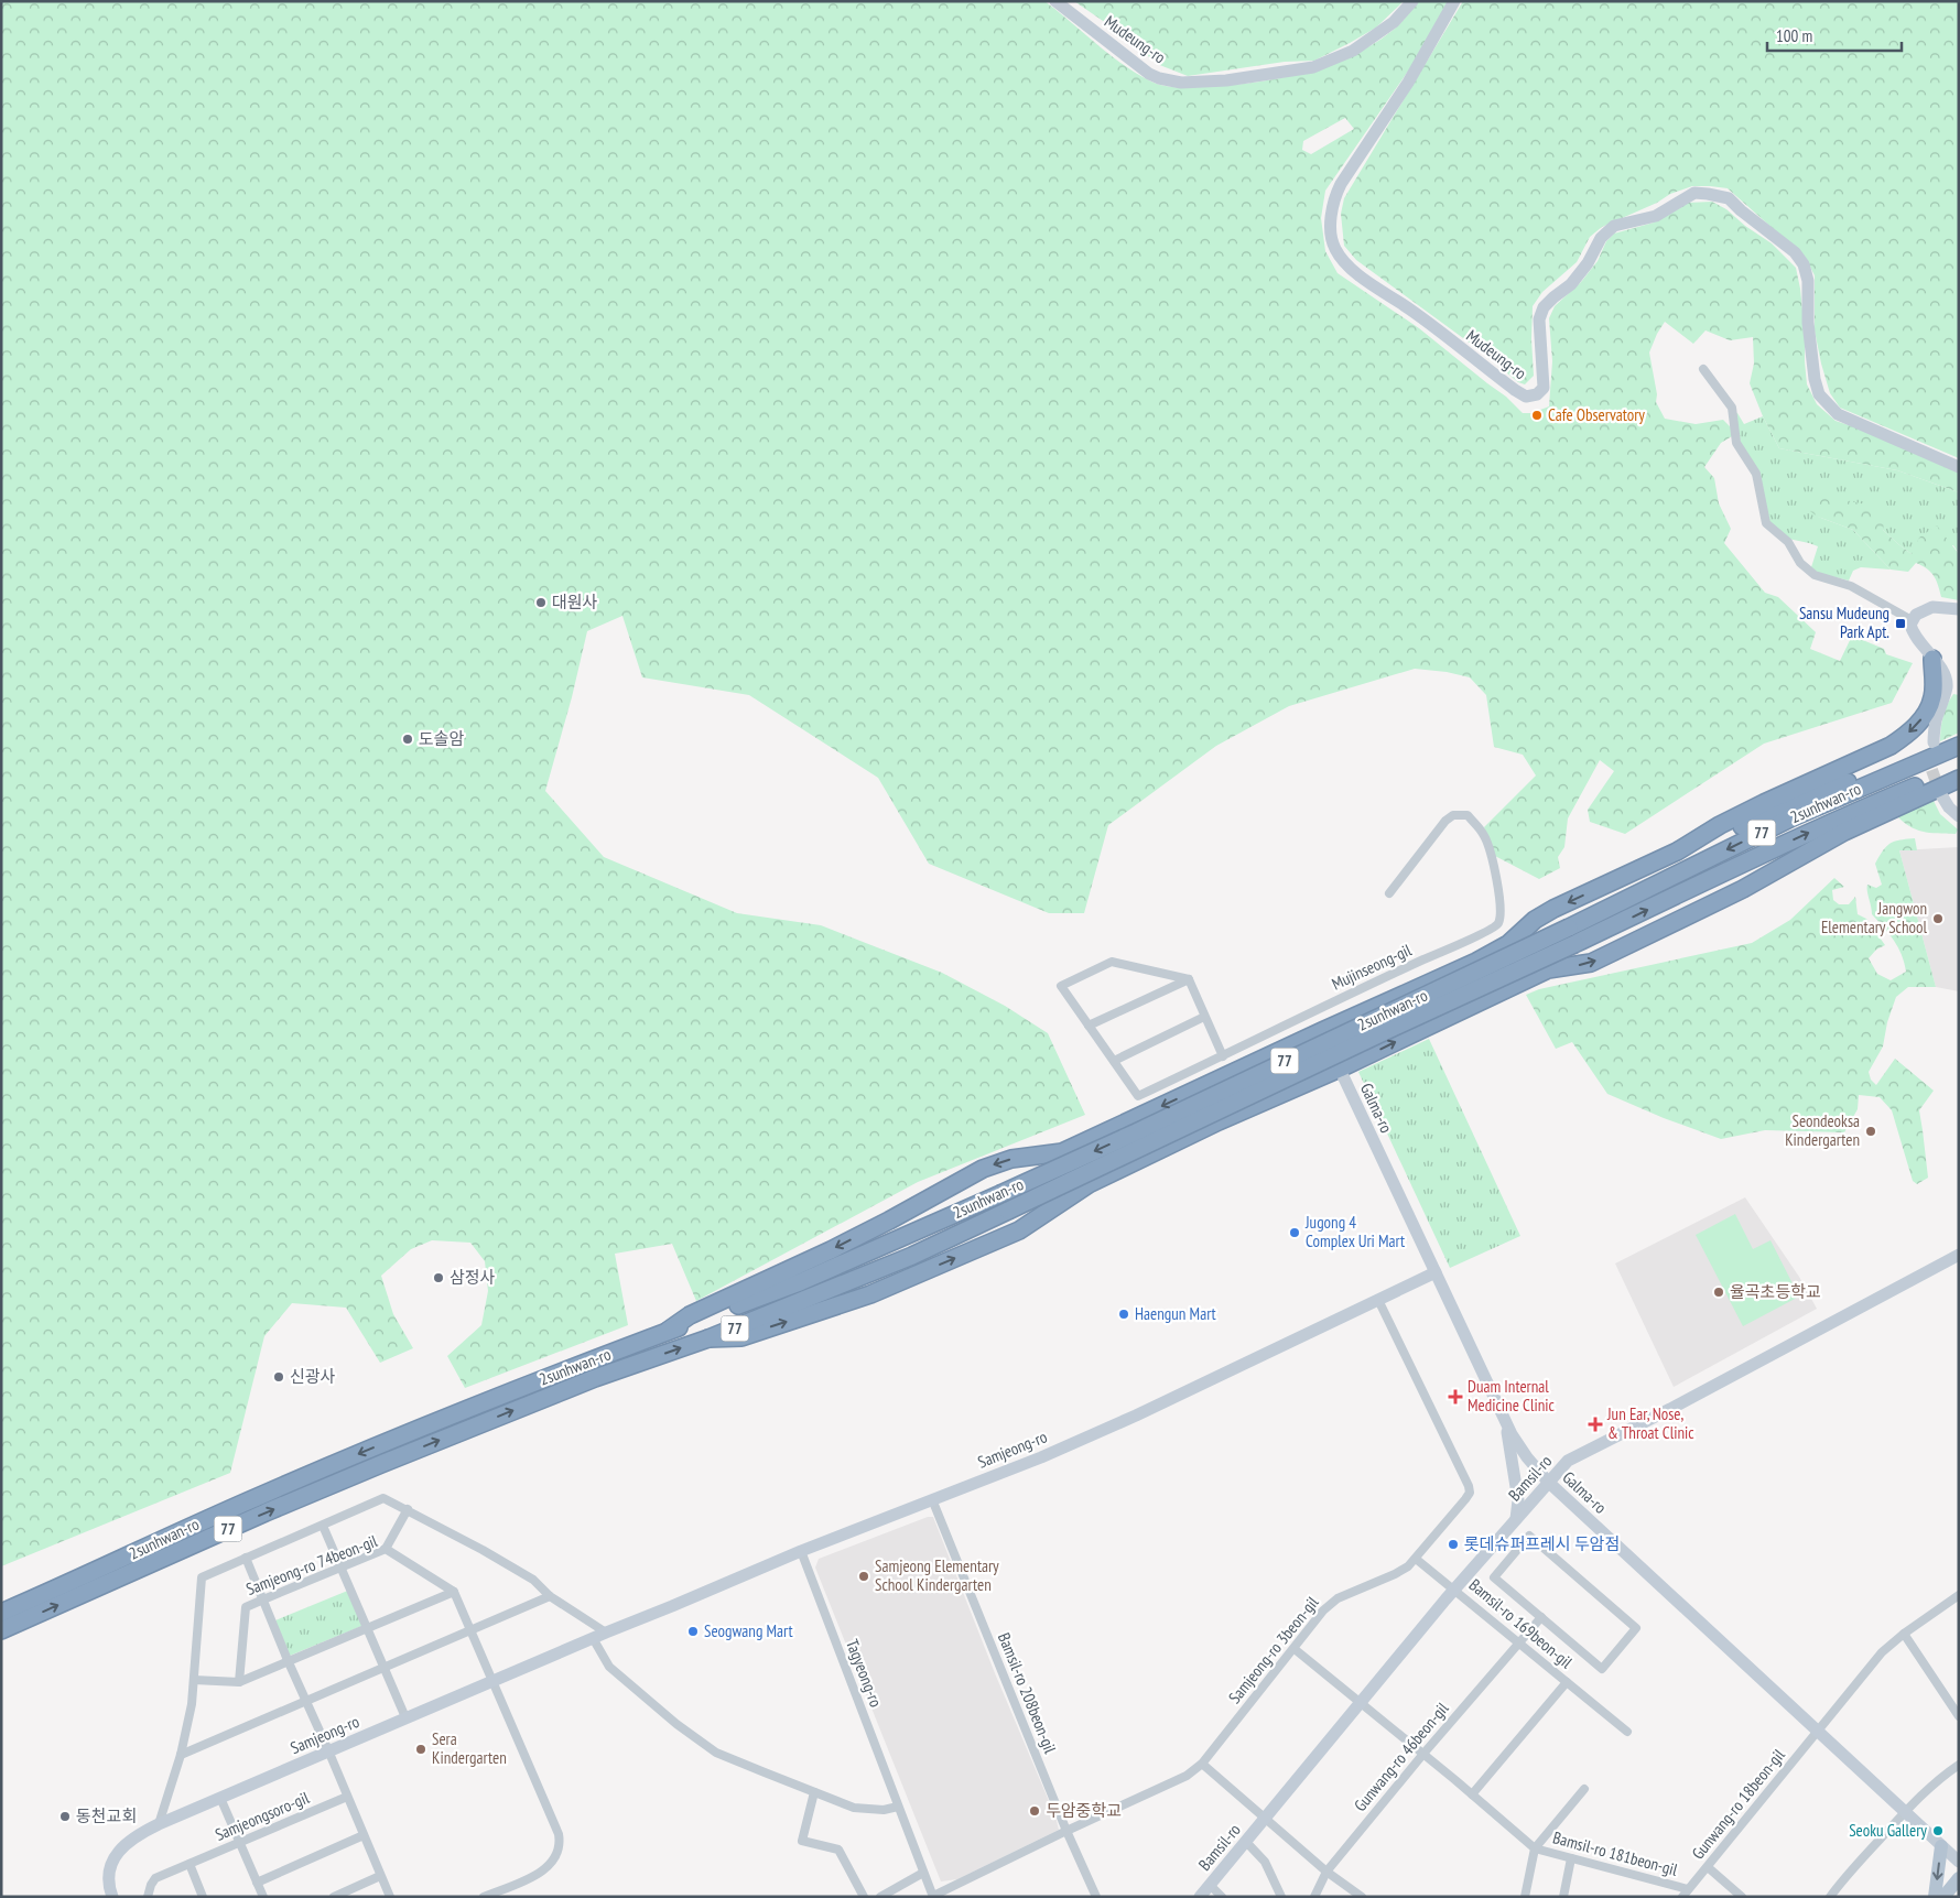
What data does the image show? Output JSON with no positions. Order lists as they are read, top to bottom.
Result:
{
  "streets": {
    "highway": ["2sunhwan-ro", "77"],
    "main road": [
      "Mudeung-ro",
      "Galma-ro",
      "Samjeong-ro",
      "Bamsil-ro"
    ],
    "street": [
      "Mujinseong-gil",
      "Samjeong-ro 74beon-gil",
      "Bamsil-ro 169beon-gil",
      "Samjeong-ro 3beon-gil",
      "Tagyeong-ro",
      "Bamsil-ro 208beon-gil",
      "Gunwang-ro 46beon-gil",
      "Gunwang-ro 18beon-gil",
      "Samjeongsoro-gil",
      "Bamsil-ro 181beon-gil"
    ]
  },
  "crossings": [
    ["Mujinseong-gil", "Galma-ro"],
    ["Galma-ro", "Samjeong-ro"],
    ["Galma-ro", "Bamsil-ro"],
    ["Galma-ro", "Gunwang-ro 18beon-gil"],
    ["Samjeong-ro", "Samjeong-ro 3beon-gil"],
    ["Samjeong-ro", "Tagyeong-ro"],
    ["Samjeong-ro", "Bamsil-ro 208beon-gil"],
    ["Bamsil-ro", "Bamsil-ro 169beon-gil"],
    ["Bamsil-ro", "Samjeong-ro 3beon-gil"],
    ["Bamsil-ro", "Bamsil-ro 181beon-gil"],
    ["Bamsil-ro 169beon-gil", "Samjeong-ro 3beon-gil"],
    ["Bamsil-ro 169beon-gil", "Gunwang-ro 46beon-gil"],
    ["Bamsil-ro 169beon-gil", "Bamsil-ro 181beon-gil"],
    ["Samjeong-ro 3beon-gil", "Tagyeong-ro"],
    ["Samjeong-ro 3beon-gil", "Bamsil-ro 208beon-gil"],
    ["Gunwang-ro 46beon-gil", "Bamsil-ro 181beon-gil"],
    ["Gunwang-ro 18beon-gil", "Bamsil-ro 181beon-gil"]
  ],
  "places": {
    "other": [
      "Cafe Observatory",
      "대원사",
      "도솔암",
      "Jangwon Elementary School",
      "Seondeoksa Kindergarten",
      "Jugong 4 Complex Uri Mart",
      "삼정사",
      "율곡초등학교",
      "Haengun Mart",
      "신광사",
      "롯데슈퍼프레시 두암점",
      "Samjeong Elementary School Kindergarten",
      "Seogwang Mart",
      "Sera Kindergarten",
      "두암중학교",
      "동천교회",
      "Seoku Gallery"
    ],
    "transit": ["Sansu Mudeung Park Apt."],
    "health": ["Duam Internal Medicine Clinic", "Jun Ear, Nose, & Throat Clinic"]
  },
  "scale_bar": "100 m"
}
